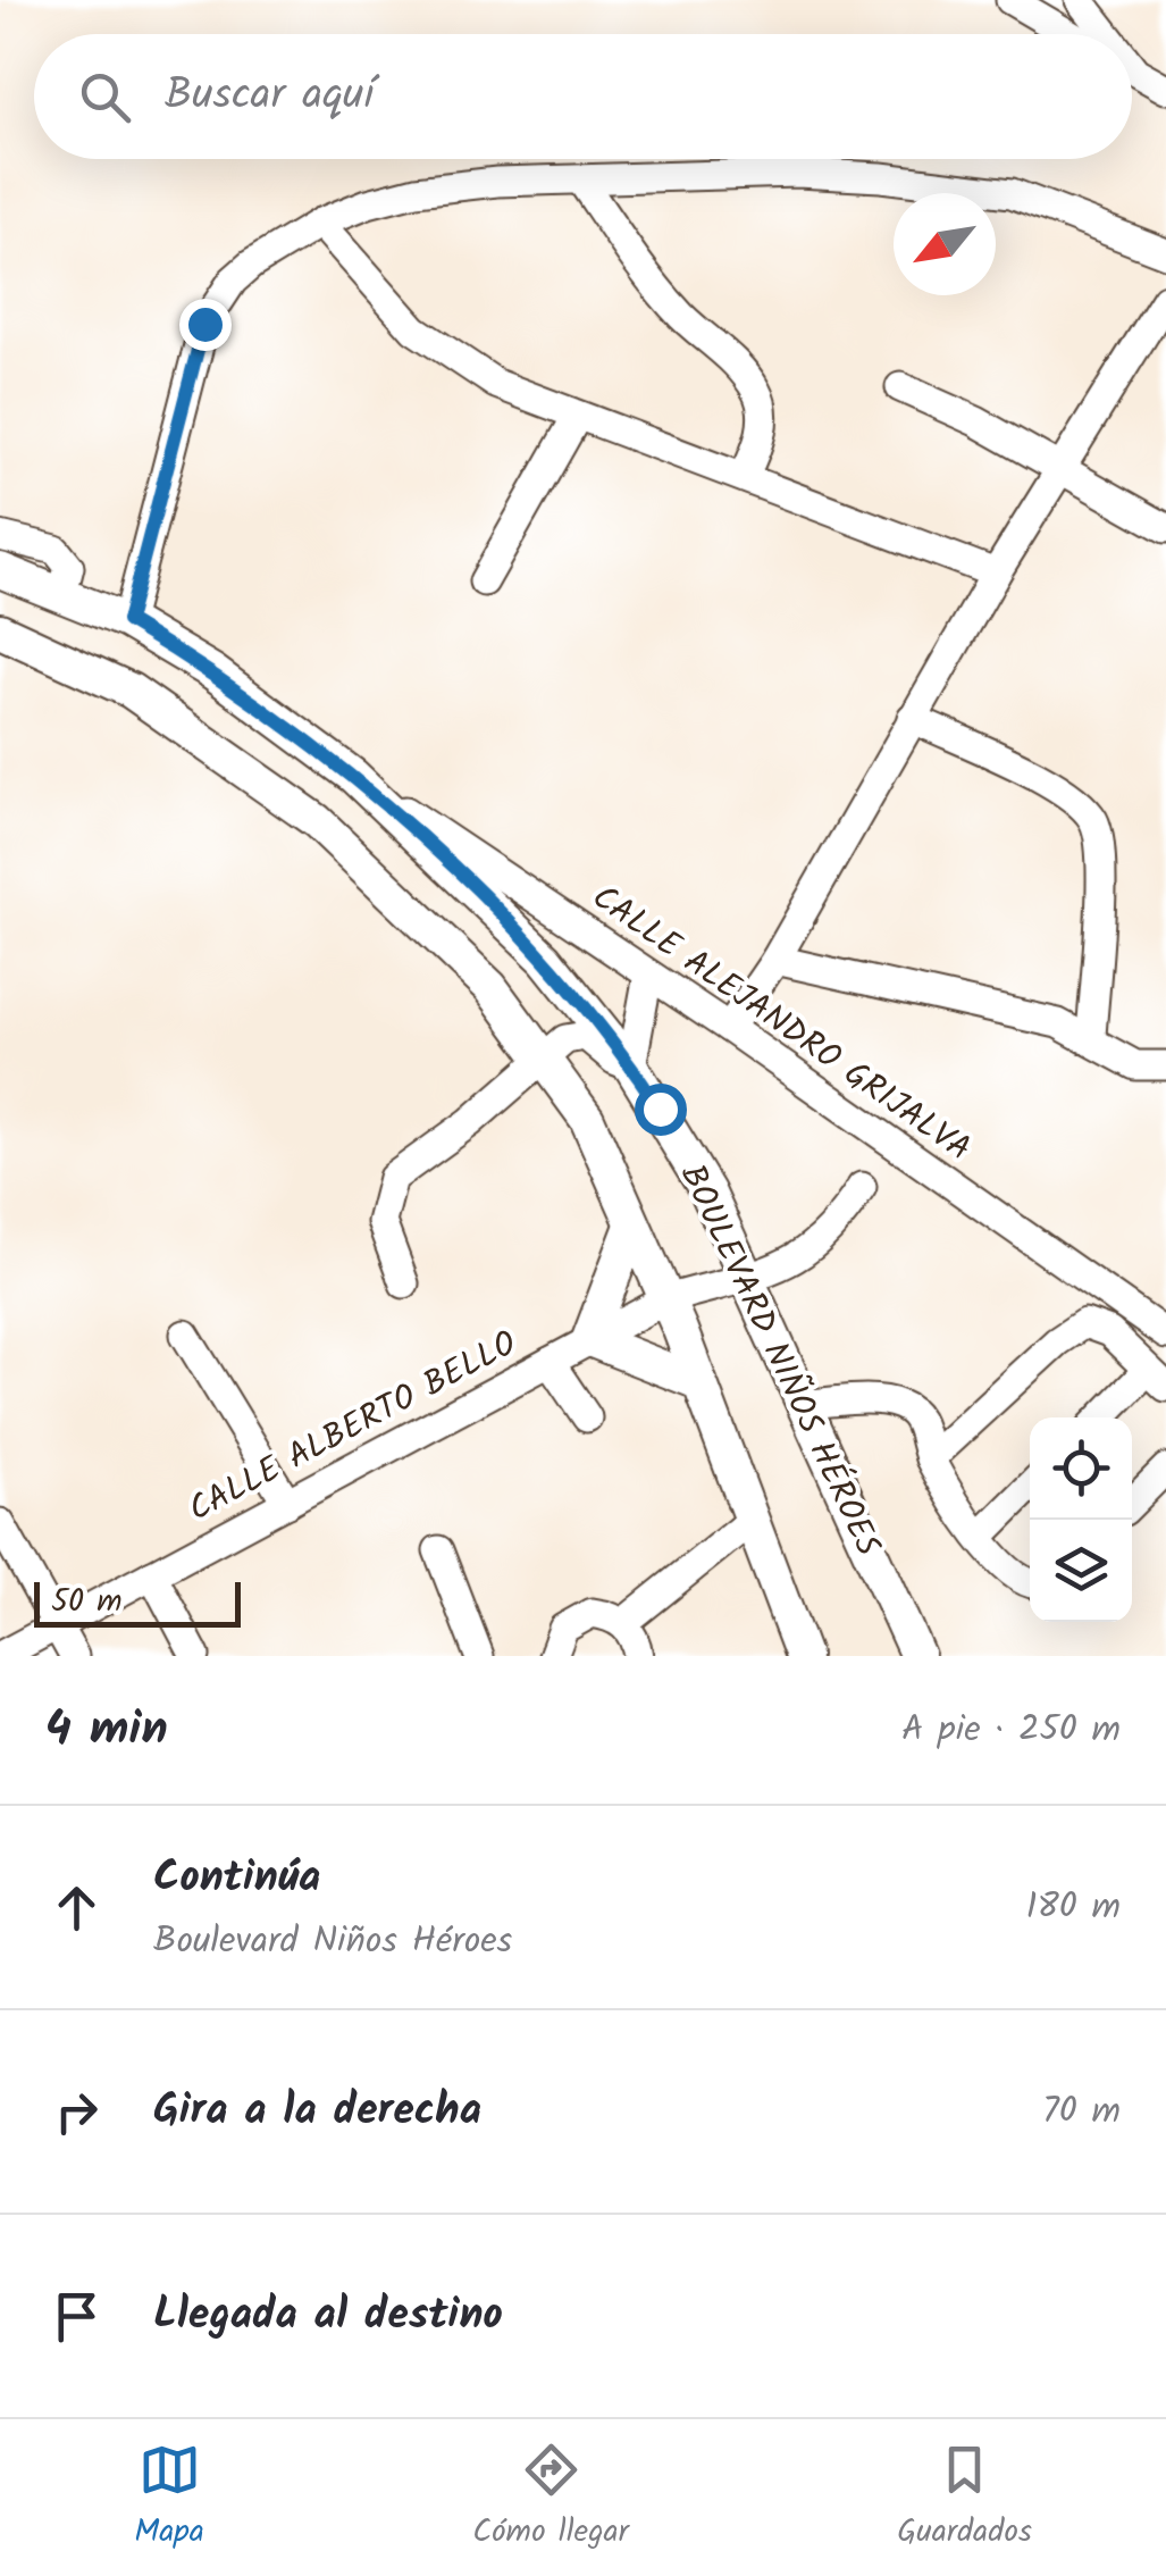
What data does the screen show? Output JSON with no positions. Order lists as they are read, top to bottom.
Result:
{
  "streets": {
    "main road": ["BOULEVARD NIÑOS HÉROES"],
    "street": ["CALLE ALEJANDRO GRIJALVA", "CALLE ALBERTO BELLO"]
  },
  "crossings": [
    ["CALLE ALEJANDRO GRIJALVA", "BOULEVARD NIÑOS HÉROES"],
    ["BOULEVARD NIÑOS HÉROES", "CALLE ALBERTO BELLO"]
  ],
  "scale_bar": "50 m",
  "north": "bottom left",
  "page": {
    "search": "Buscar aquí",
    "scale": "50 m",
    "heading": ["4 min", "A pie · 250 m"],
    "list": [
      ["Continúa", "Boulevard Niños Héroes", "180 m"],
      ["Gira a la derecha", "70 m"],
      "Llegada al destino"
    ],
    "nav": ["Mapa", "Cómo llegar", "Guardados"]
  }
}
